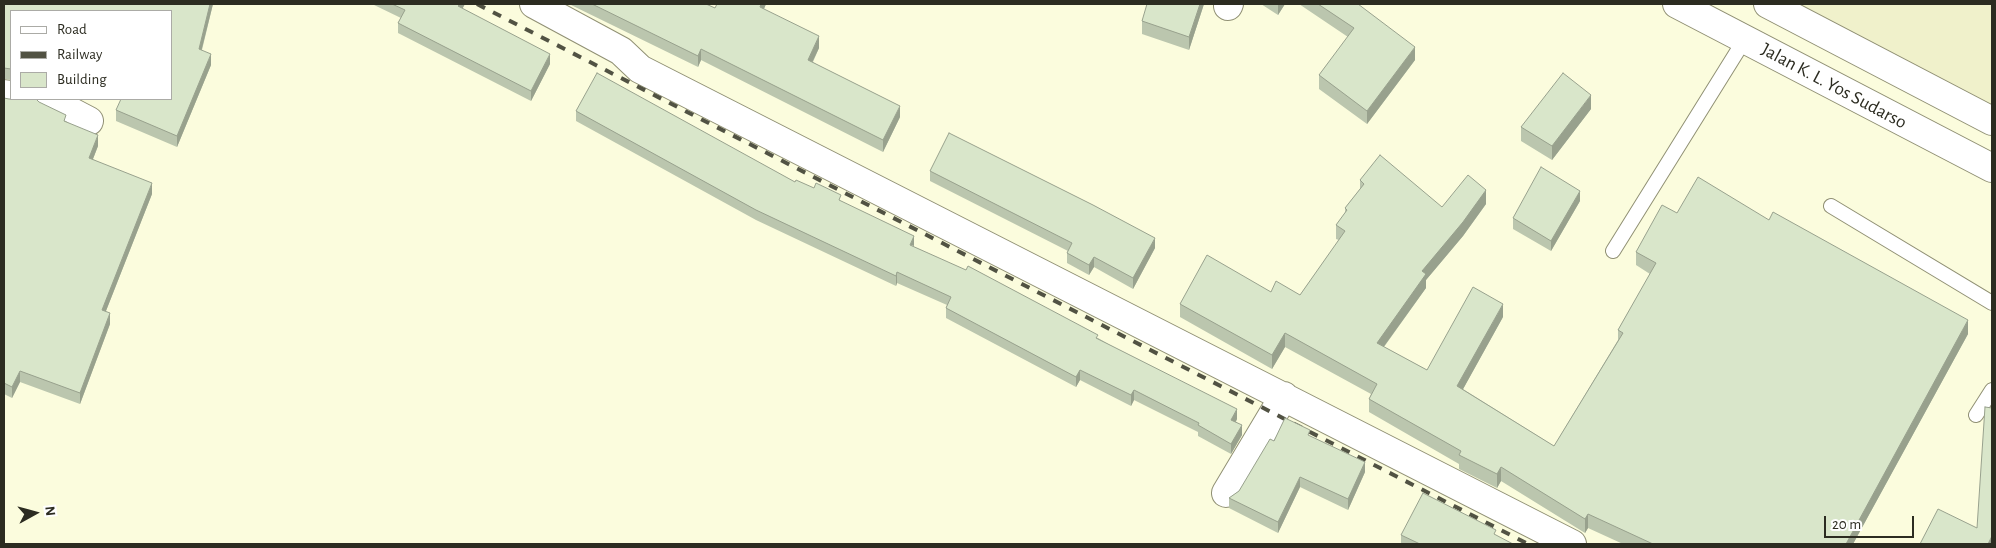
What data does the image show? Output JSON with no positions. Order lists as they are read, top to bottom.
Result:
{
  "streets": {
    "main road": ["Jalan K. L. Yos Sudarso"]
  },
  "legend": ["Road", "Railway", "Building"],
  "scale_bar": "20 m",
  "north": "right"
}
